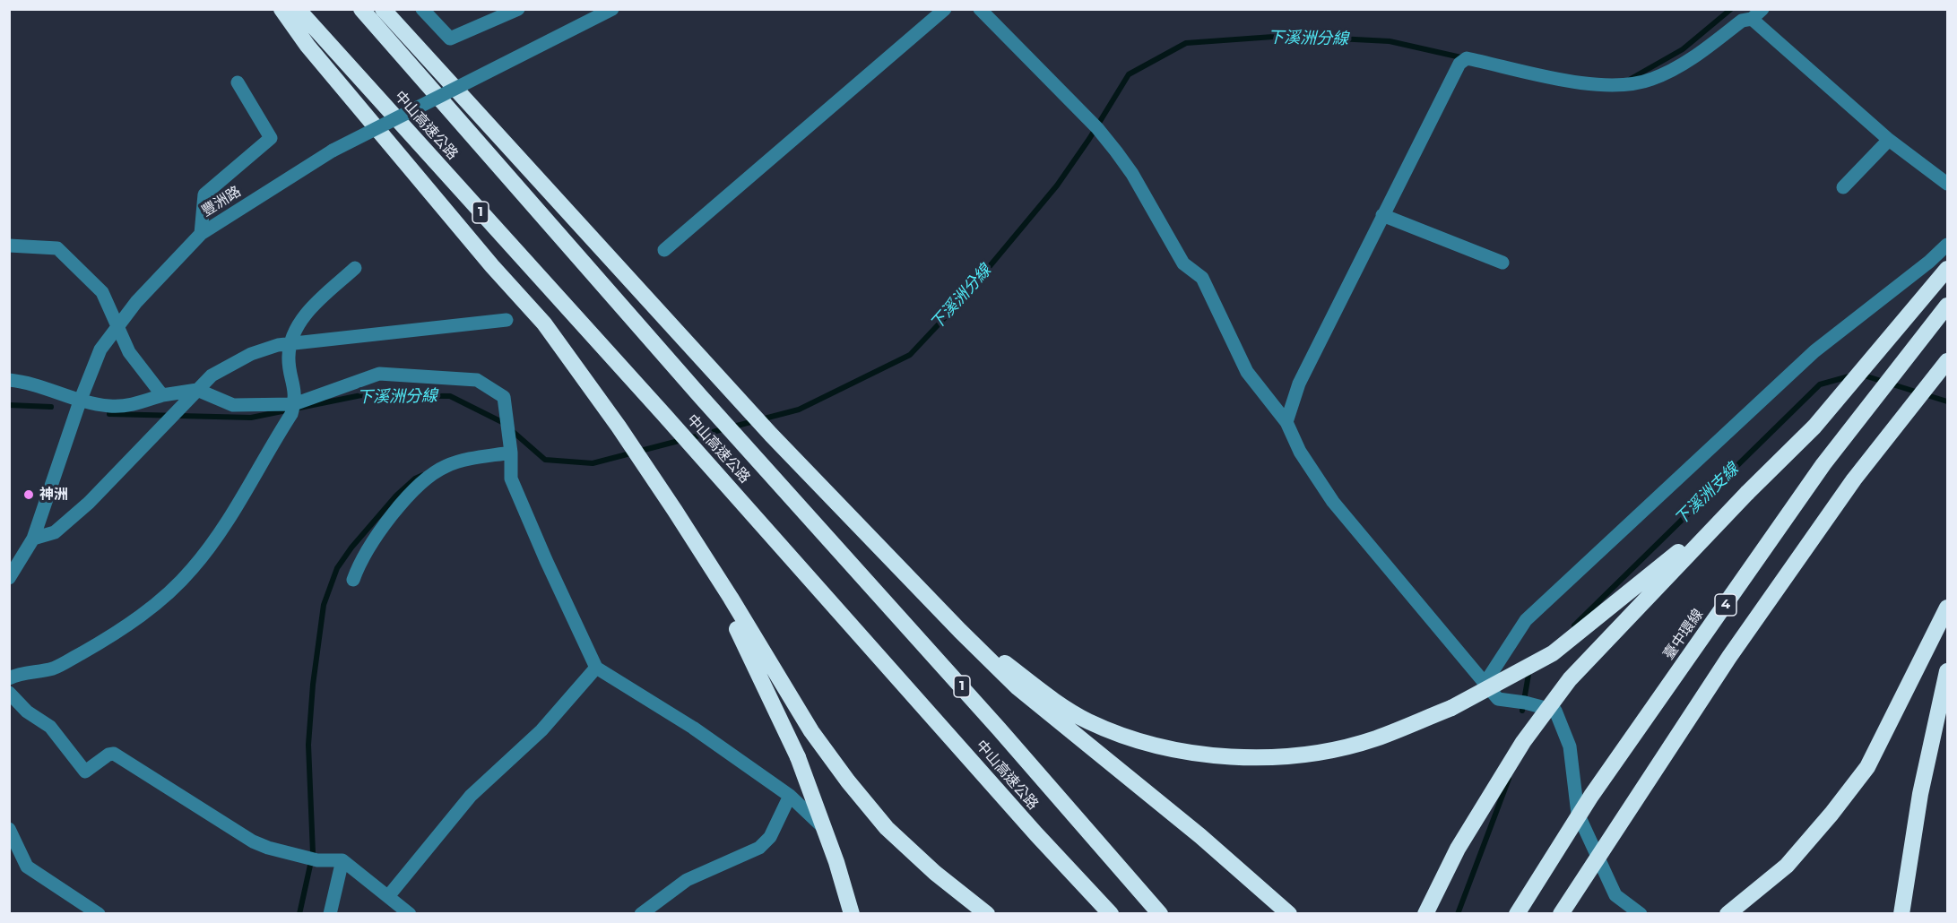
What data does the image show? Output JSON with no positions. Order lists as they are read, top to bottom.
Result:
{
  "streets": {
    "highway": [
      "中山高速公路",
      "1",
      "4",
      "臺中環線"
    ],
    "street": ["豐洲路"]
  },
  "water": ["下溪洲分線", "下溪洲支線"],
  "places": ["神洲"]
}
